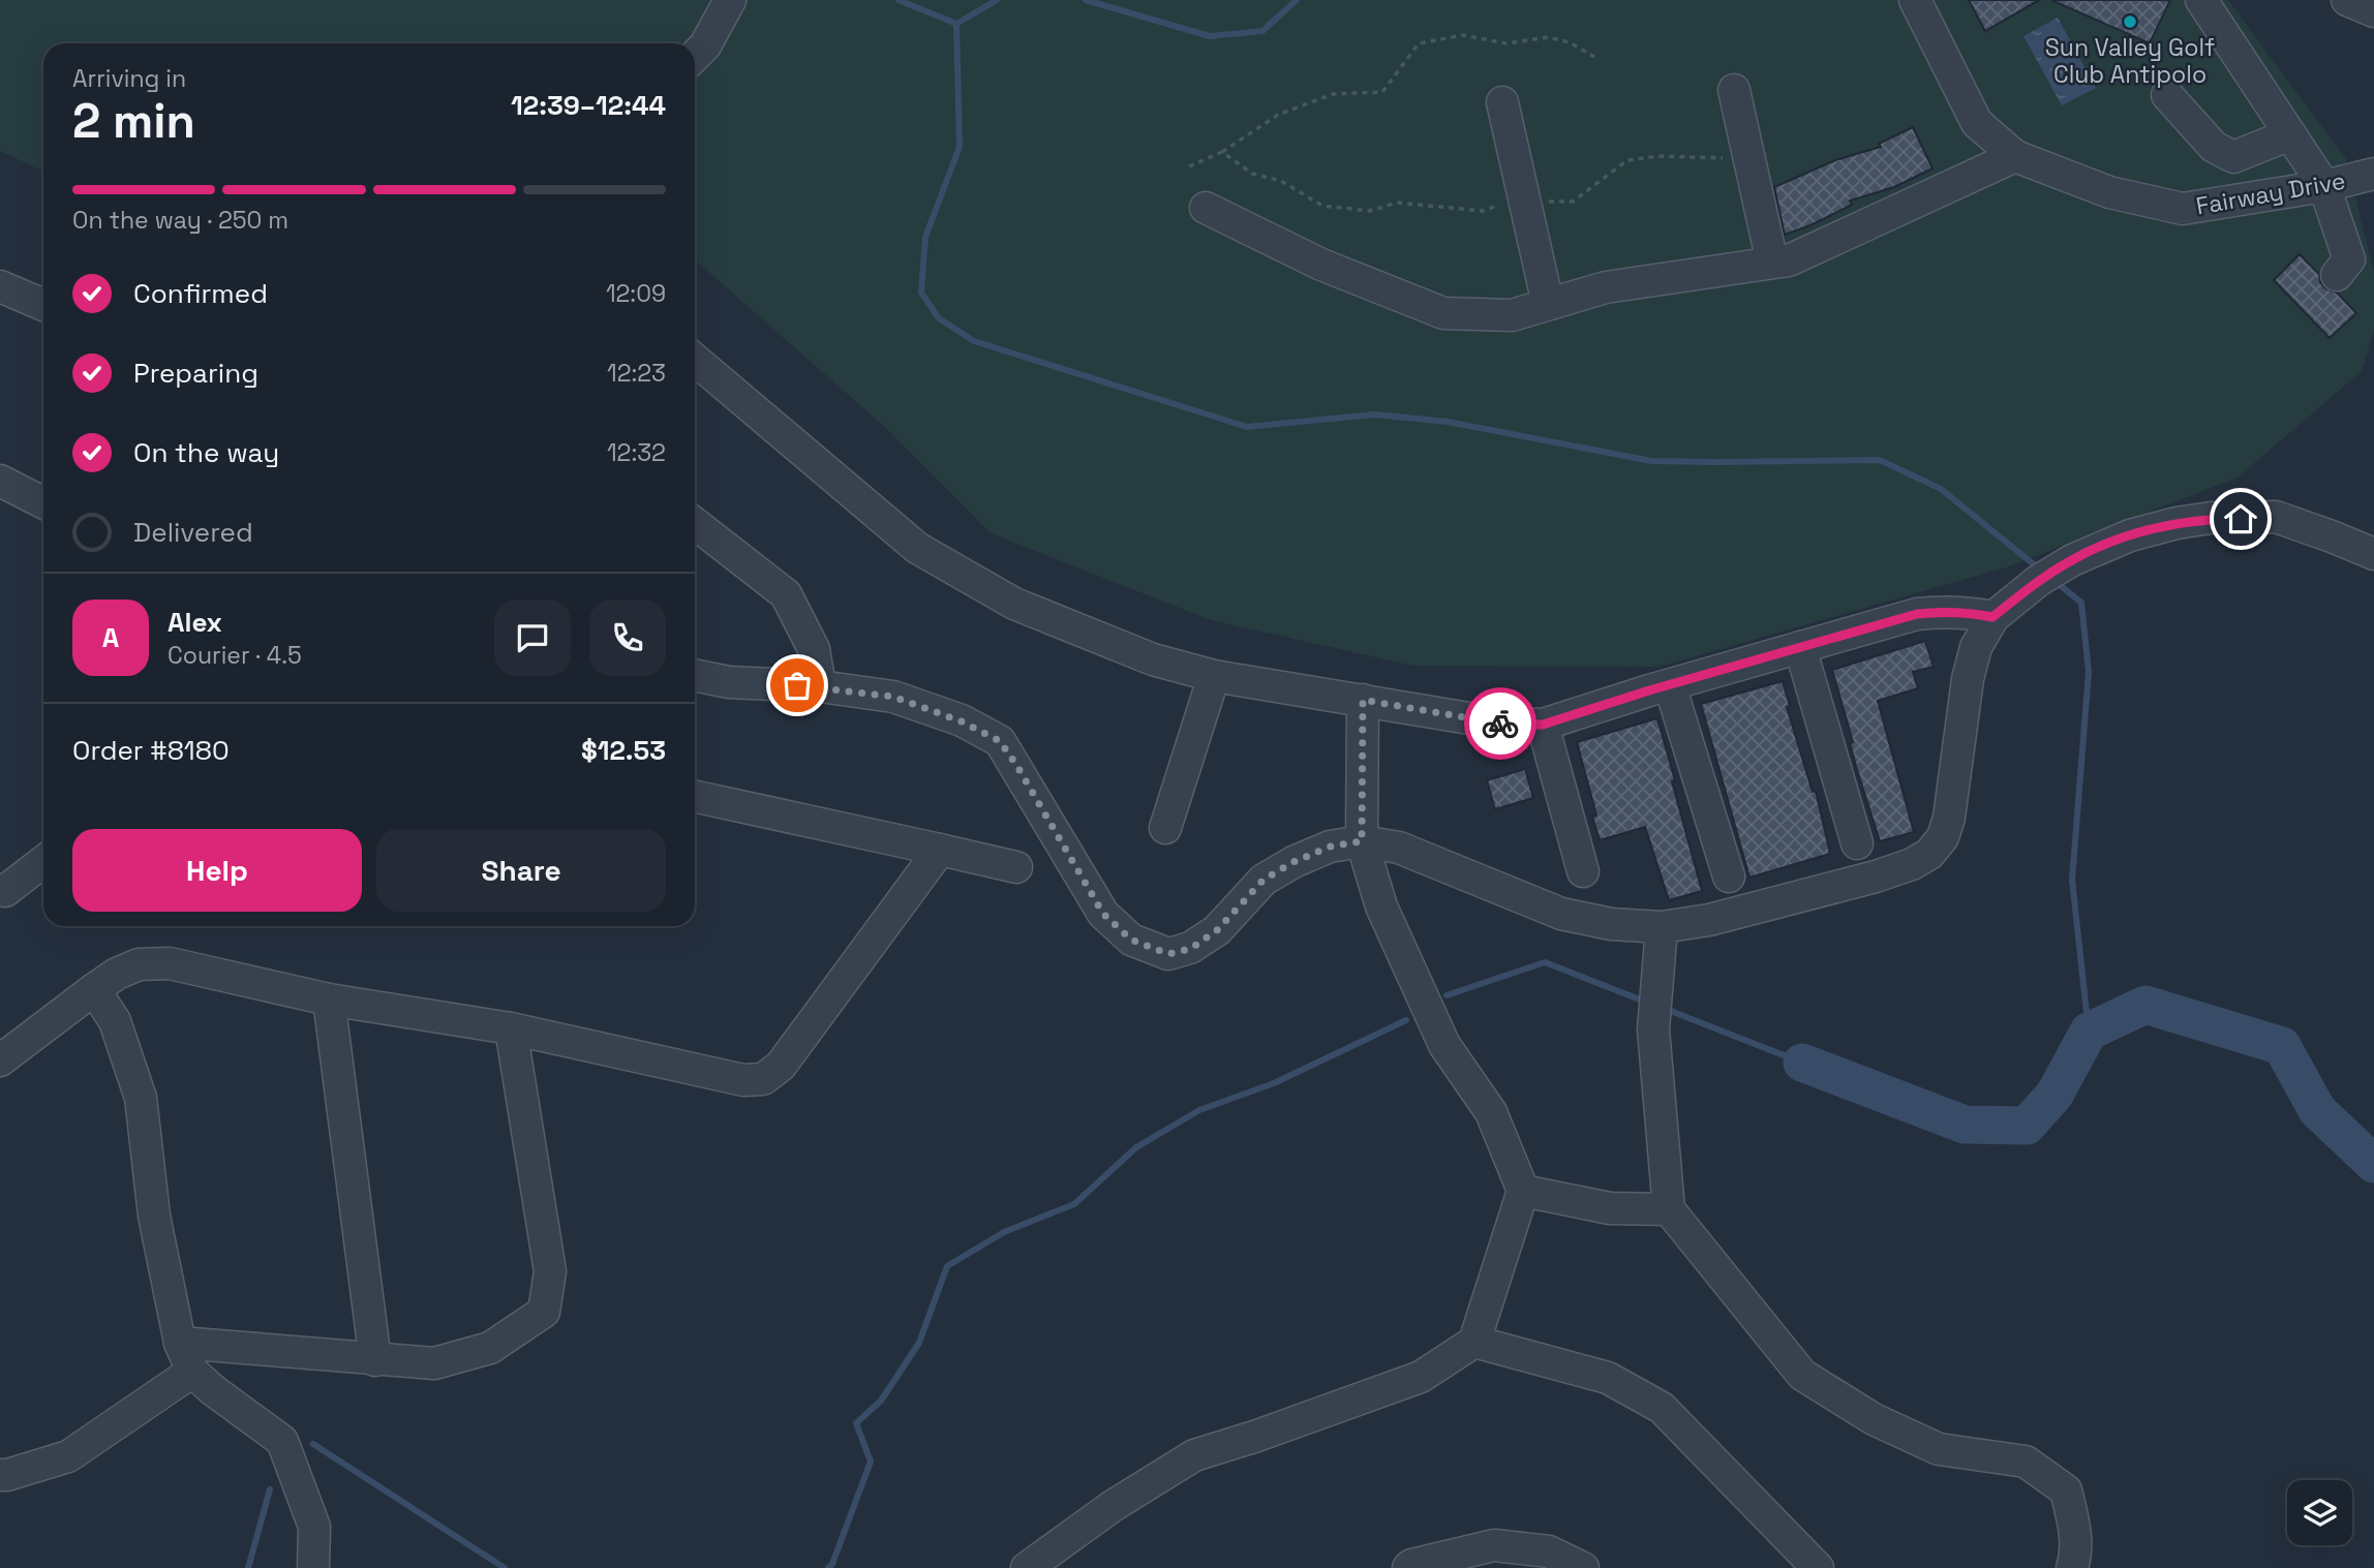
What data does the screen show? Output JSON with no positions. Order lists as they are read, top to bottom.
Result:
{
  "streets": {
    "street": ["Fairway Drive"]
  },
  "places": ["Sun Valley Golf Club Antipolo"],
  "page": {
    "heading": ["2 min", "Arriving in", "12:39–12:44"],
    "panel": [
      "Alex",
      "Courier · 4.5",
      "Order #8180",
      "$12.53"
    ],
    "bar": "On the way · 250 m",
    "list": [
      ["Confirmed", "12:09"],
      ["Preparing", "12:23"],
      ["On the way", "12:32"],
      "Delivered"
    ],
    "round": "A",
    "buttons": ["Help", "Share"]
  }
}
